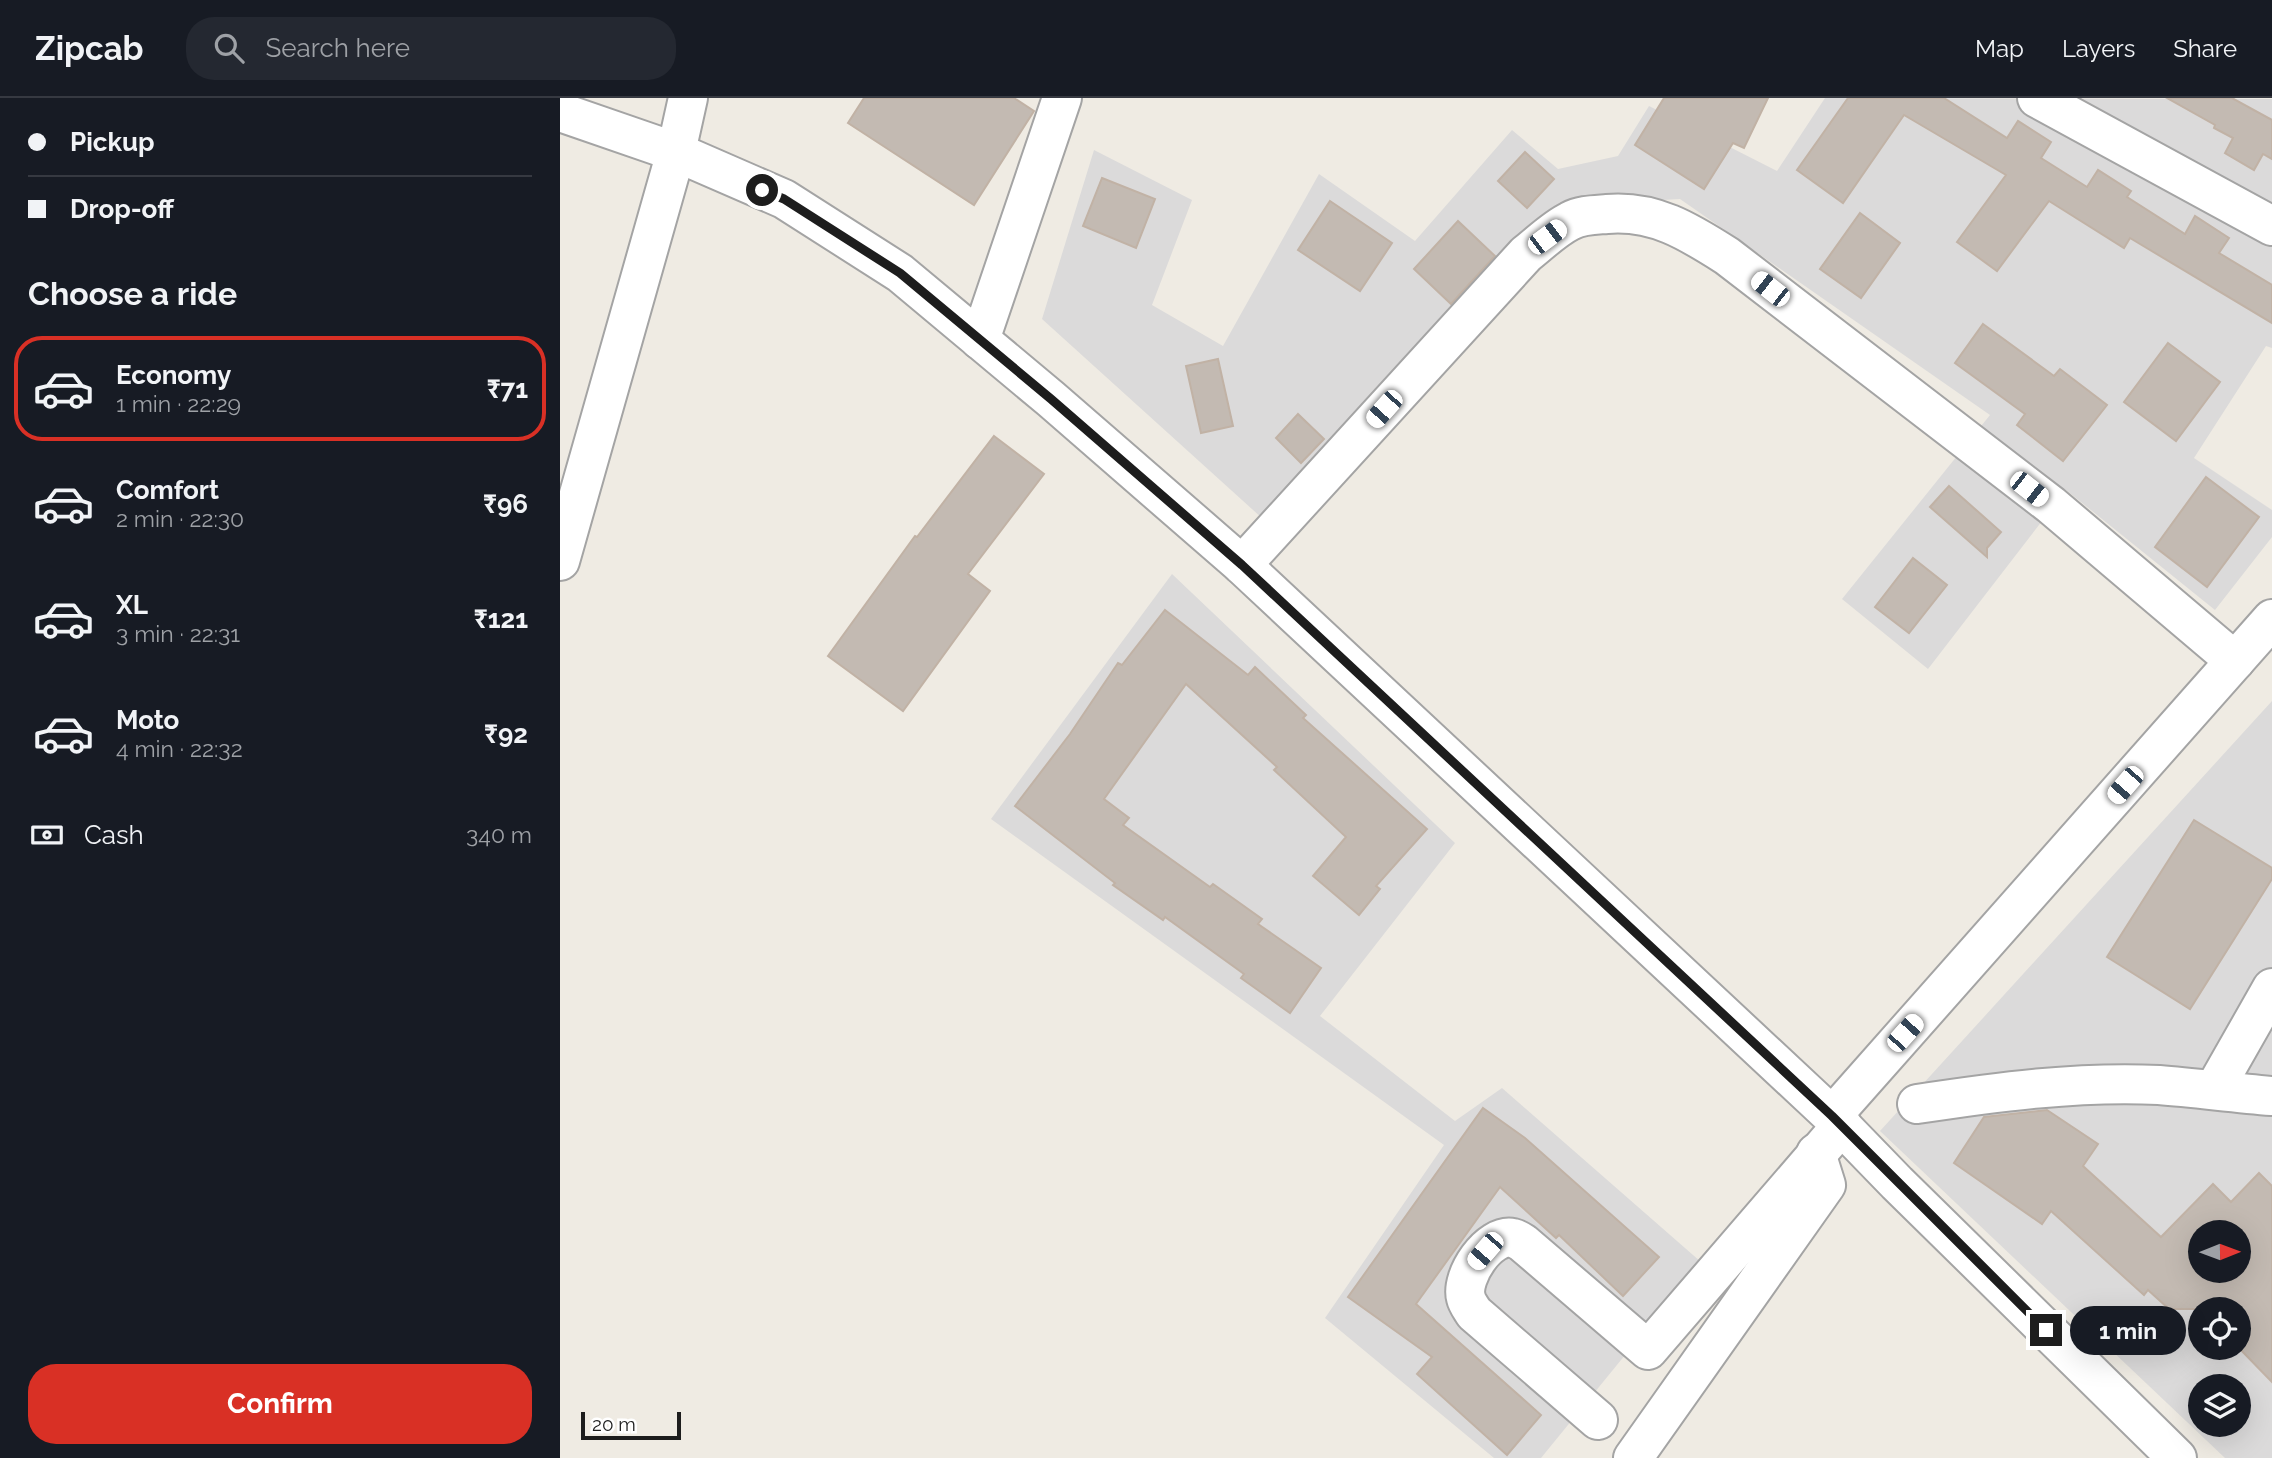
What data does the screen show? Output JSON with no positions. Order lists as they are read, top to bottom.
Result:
{
  "scale_bar": "20 m",
  "north": "right",
  "page": {
    "header": "Zipcab",
    "search": "Search here",
    "nav": ["Map", "Layers", "Share"],
    "banner": ["Pickup", "Drop-off"],
    "heading": "Choose a ride",
    "list": [
      {
        "name": "Economy",
        "note": "1 min · 22:29",
        "value": "₹71"
      },
      {
        "name": "Comfort",
        "note": "2 min · 22:30",
        "value": "₹96"
      },
      {
        "name": "XL",
        "note": "3 min · 22:31",
        "value": "₹121"
      },
      {
        "name": "Moto",
        "note": "4 min · 22:32",
        "value": "₹92"
      }
    ],
    "pay": ["Cash", "340 m"],
    "bubble": "1 min",
    "buttons": "Confirm",
    "scale": "20 m"
  }
}
